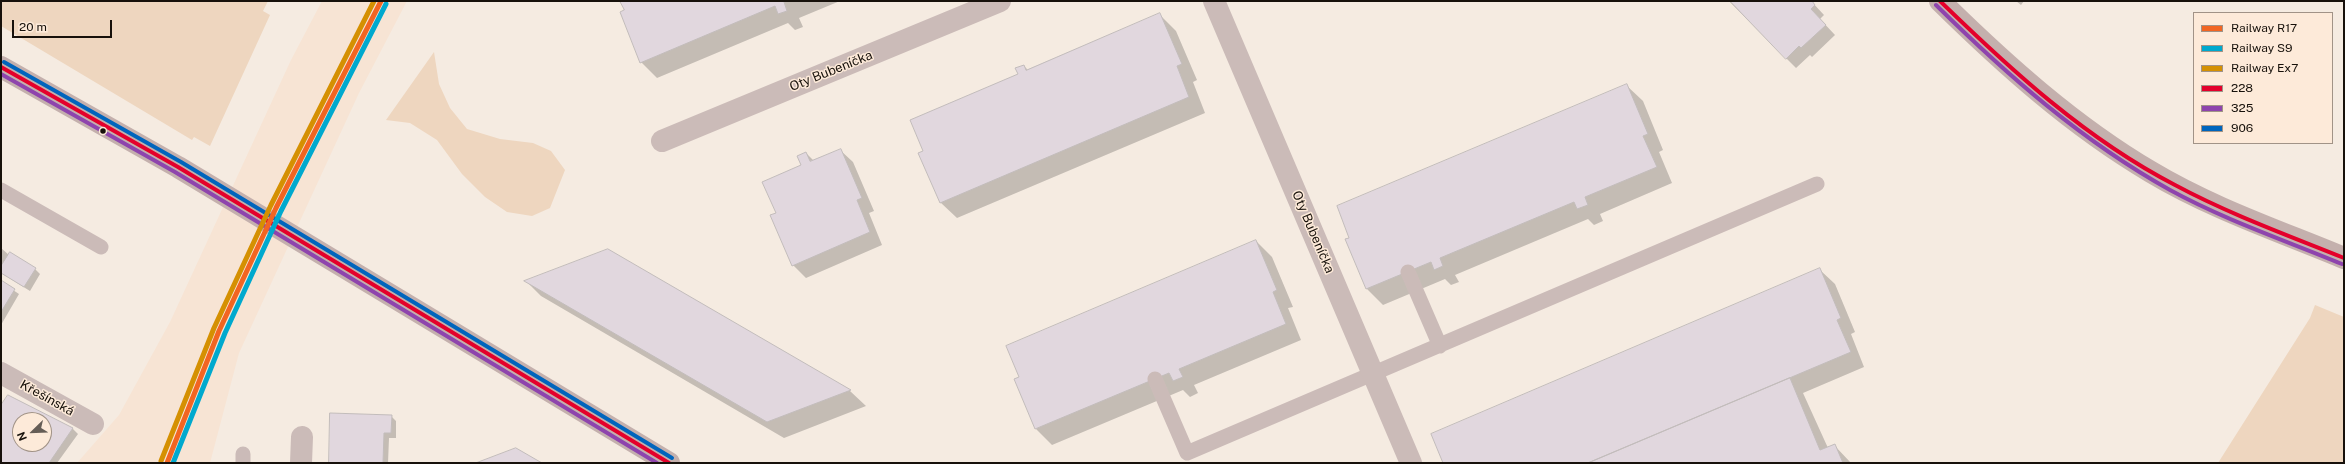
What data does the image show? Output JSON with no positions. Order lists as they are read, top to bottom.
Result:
{
  "streets": {
    "street": ["Oty Bubeníčka", "Křešínská"]
  },
  "lines": [
    "rail line R17",
    "rail line Ex7",
    "transit line 228",
    "rail line S9",
    "transit line 325",
    "transit line 906"
  ],
  "legend": [
    "Railway R17",
    "Railway S9",
    "Railway Ex7",
    "228",
    "325",
    "906"
  ],
  "scale_bar": "20 m",
  "north": "bottom left"
}
